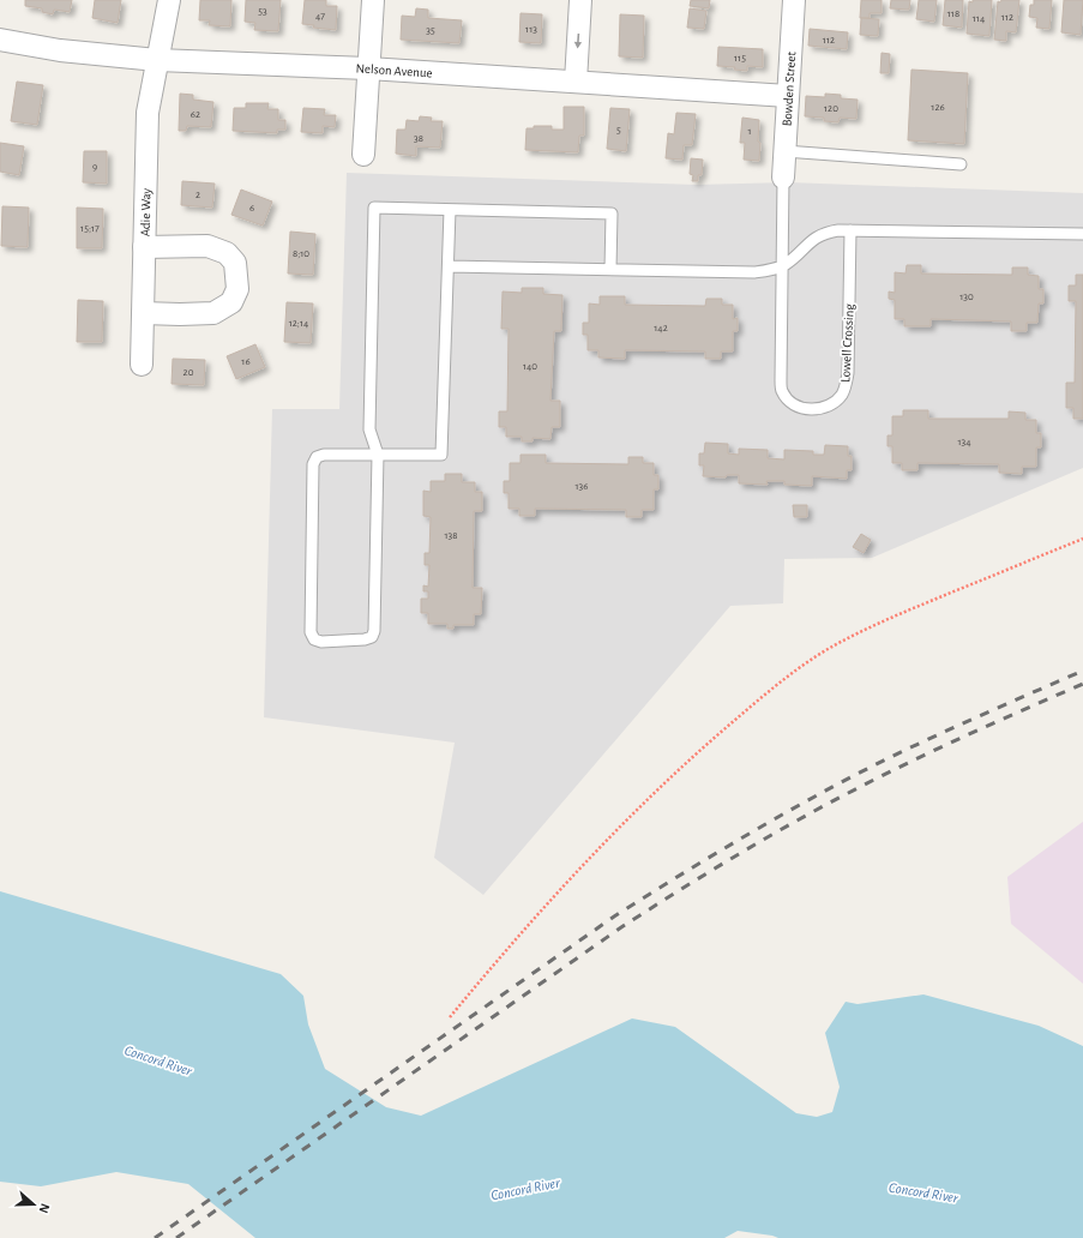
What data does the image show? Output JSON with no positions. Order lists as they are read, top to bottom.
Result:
{
  "streets": {
    "street": ["Nelson Avenue", "Bowden Street", "Adie Way"],
    "lane": ["Lowell Crossing"]
  },
  "crossings": [
    ["Nelson Avenue", "Bowden Street"],
    ["Nelson Avenue", "Adie Way"]
  ],
  "water": ["Concord River"],
  "house_numbers": [
    "53",
    "118",
    "47",
    "112",
    "114",
    "113",
    "35",
    "112",
    "115",
    "126",
    "120",
    "62",
    "5",
    "1",
    "38",
    "9",
    "2",
    "6",
    "15;17",
    "8;10",
    "130",
    "12;14",
    "142",
    "16",
    "140",
    "20",
    "134",
    "136",
    "138"
  ],
  "north": "right"
}
